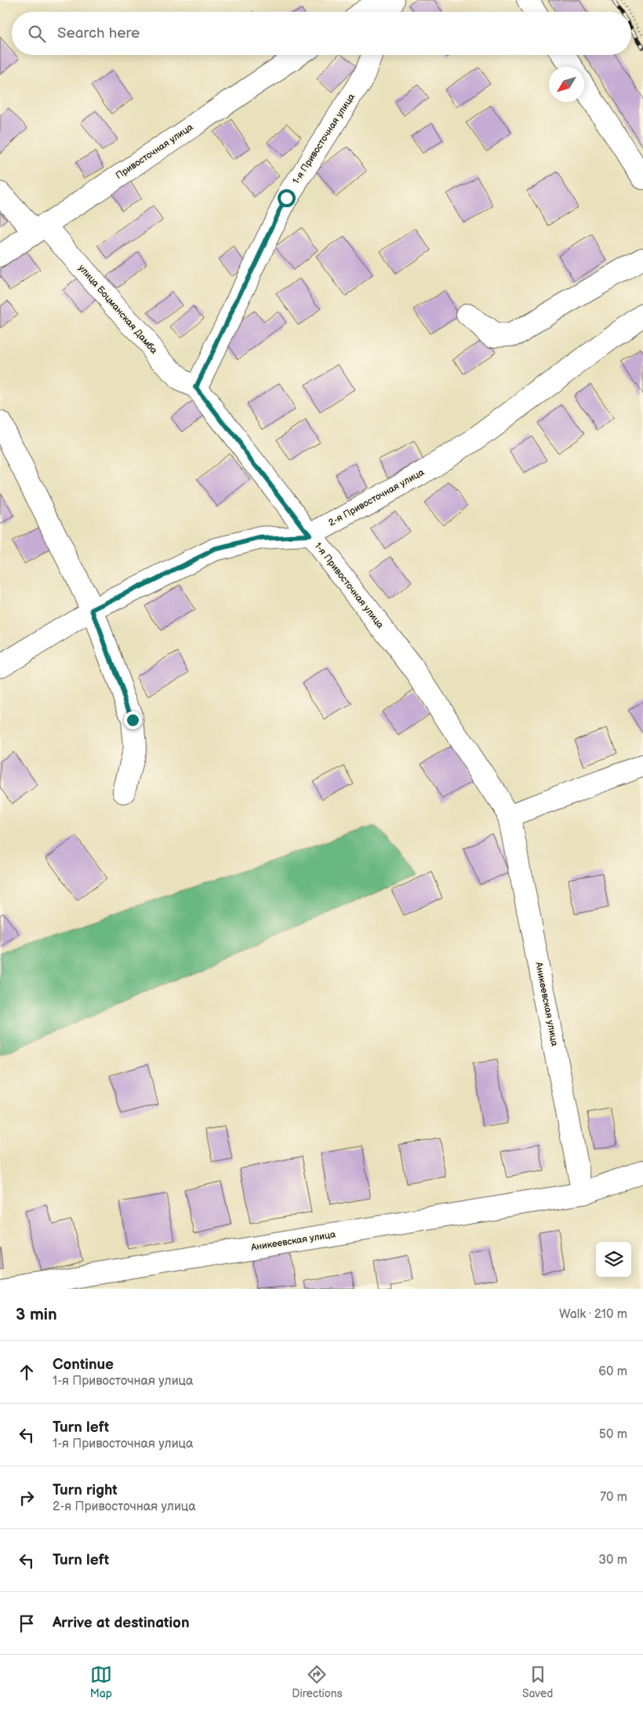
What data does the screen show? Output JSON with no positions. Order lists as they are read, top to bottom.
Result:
{
  "streets": {
    "street": [
      "1-я Привосточная улица",
      "Привосточная улица",
      "улица Боцманская Дамба",
      "2-я Привосточная улица",
      "Аникеевская улица"
    ]
  },
  "crossings": [
    ["1-я Привосточная улица", "улица Боцманская Дамба"],
    ["1-я Привосточная улица", "2-я Привосточная улица"],
    ["1-я Привосточная улица", "Аникеевская улица"],
    ["Привосточная улица", "улица Боцманская Дамба"]
  ],
  "north": "bottom left",
  "page": {
    "search": "Search here",
    "heading": ["3 min", "Walk · 210 m"],
    "list": [
      ["Continue", "1-я Привосточная улица", "60 m"],
      ["Turn left", "1-я Привосточная улица", "50 m"],
      ["Turn right", "2-я Привосточная улица", "70 m"],
      ["Turn left", "30 m"],
      "Arrive at destination"
    ],
    "nav": ["Map", "Directions", "Saved"]
  }
}
